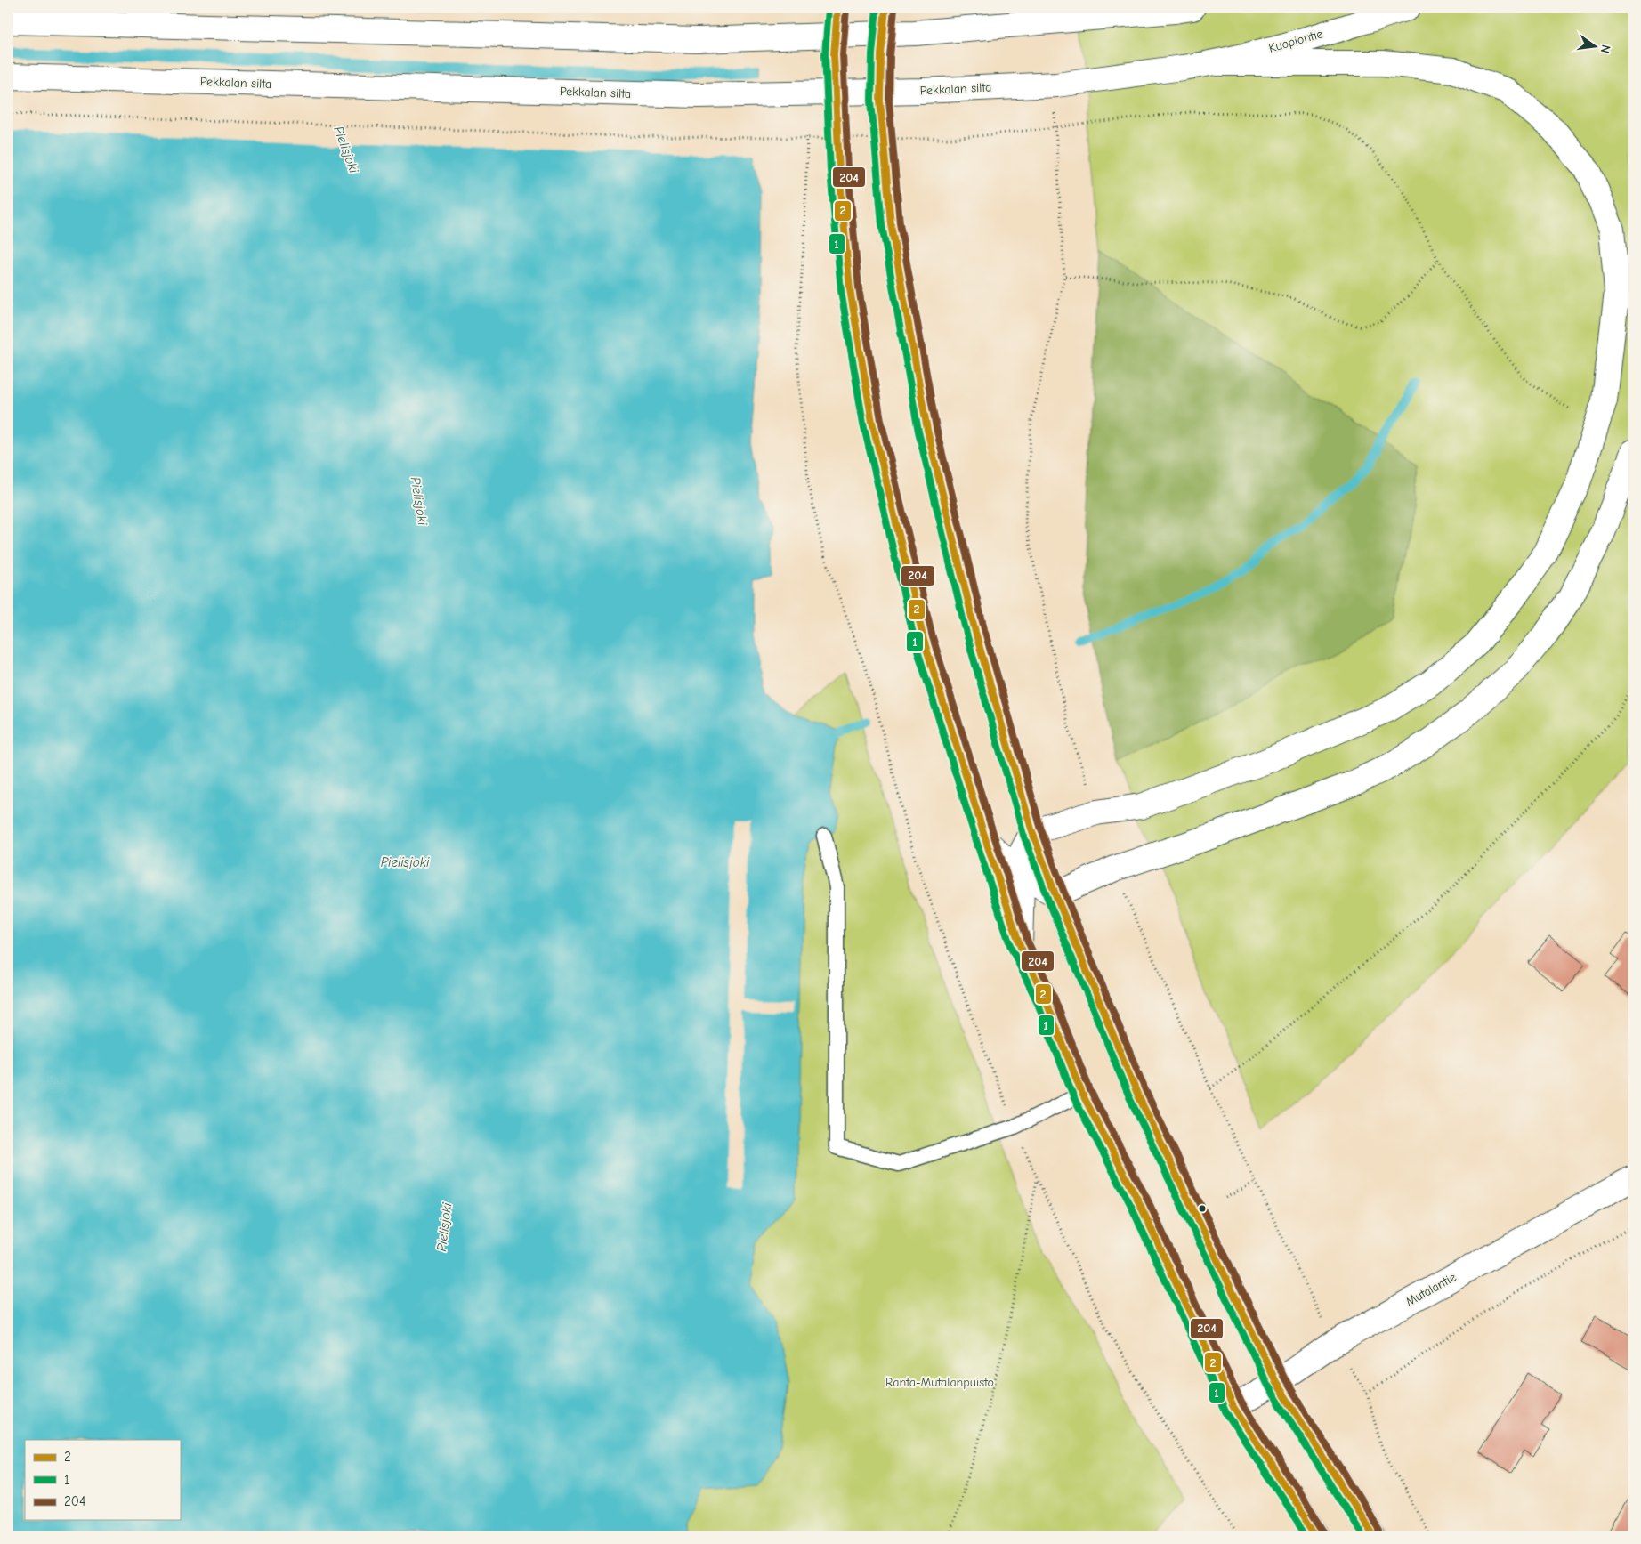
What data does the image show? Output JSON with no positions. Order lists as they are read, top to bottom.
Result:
{
  "streets": {
    "main road": ["Kuopiontie", "Pekkalan silta", "Mutalantie"]
  },
  "crossings": [
    ["Kuopiontie", "Pekkalan silta"]
  ],
  "water": ["Pielisjoki"],
  "parks": ["Ranta-Mutalanpuisto"],
  "lines": ["transit line 2", "transit line 1", "transit line 204"],
  "legend": ["2", "1", "204"],
  "north": "right"
}
